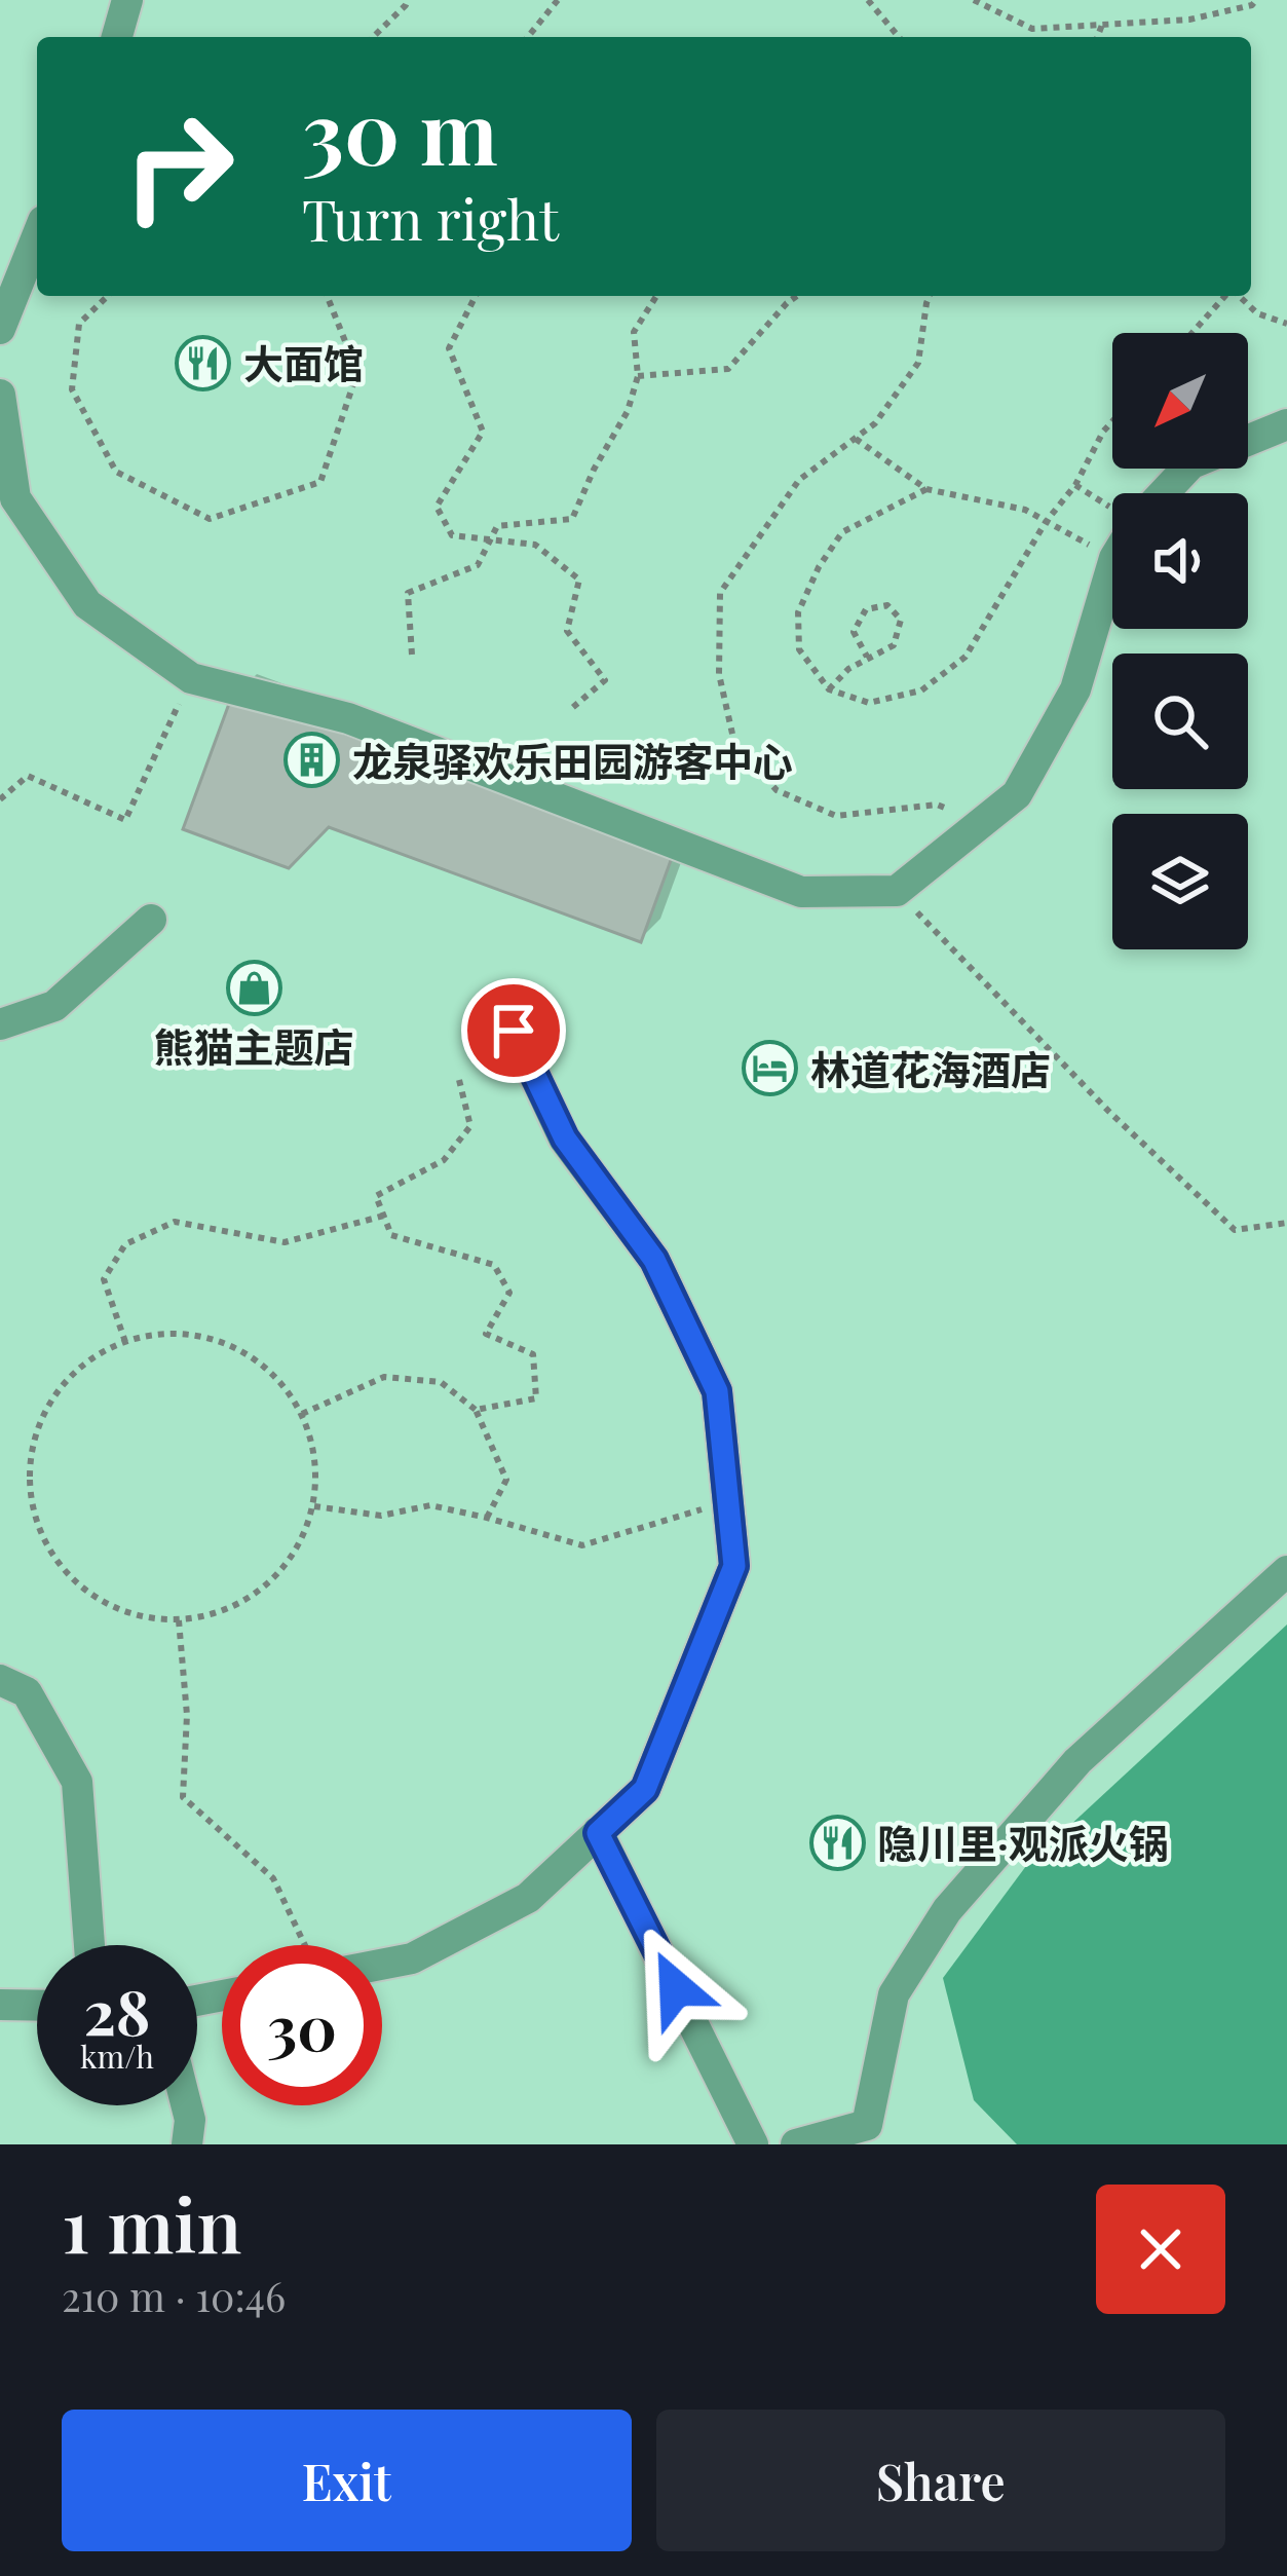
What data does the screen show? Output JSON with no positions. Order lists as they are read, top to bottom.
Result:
{
  "places": {
    "restaurant": ["大面馆", "隐川里·观派火锅"],
    "building": ["龙泉驿欢乐田园游客中心"],
    "shop": ["熊猫主题店"],
    "hotel": ["林道花海酒店"]
  },
  "north": "bottom left",
  "page": {
    "turn": ["30 m", "Turn right"],
    "speed": "28 km/h",
    "limit": "30",
    "heading": ["1 min", "210 m · 10:46"],
    "buttons": ["Exit", "Share"]
  }
}
